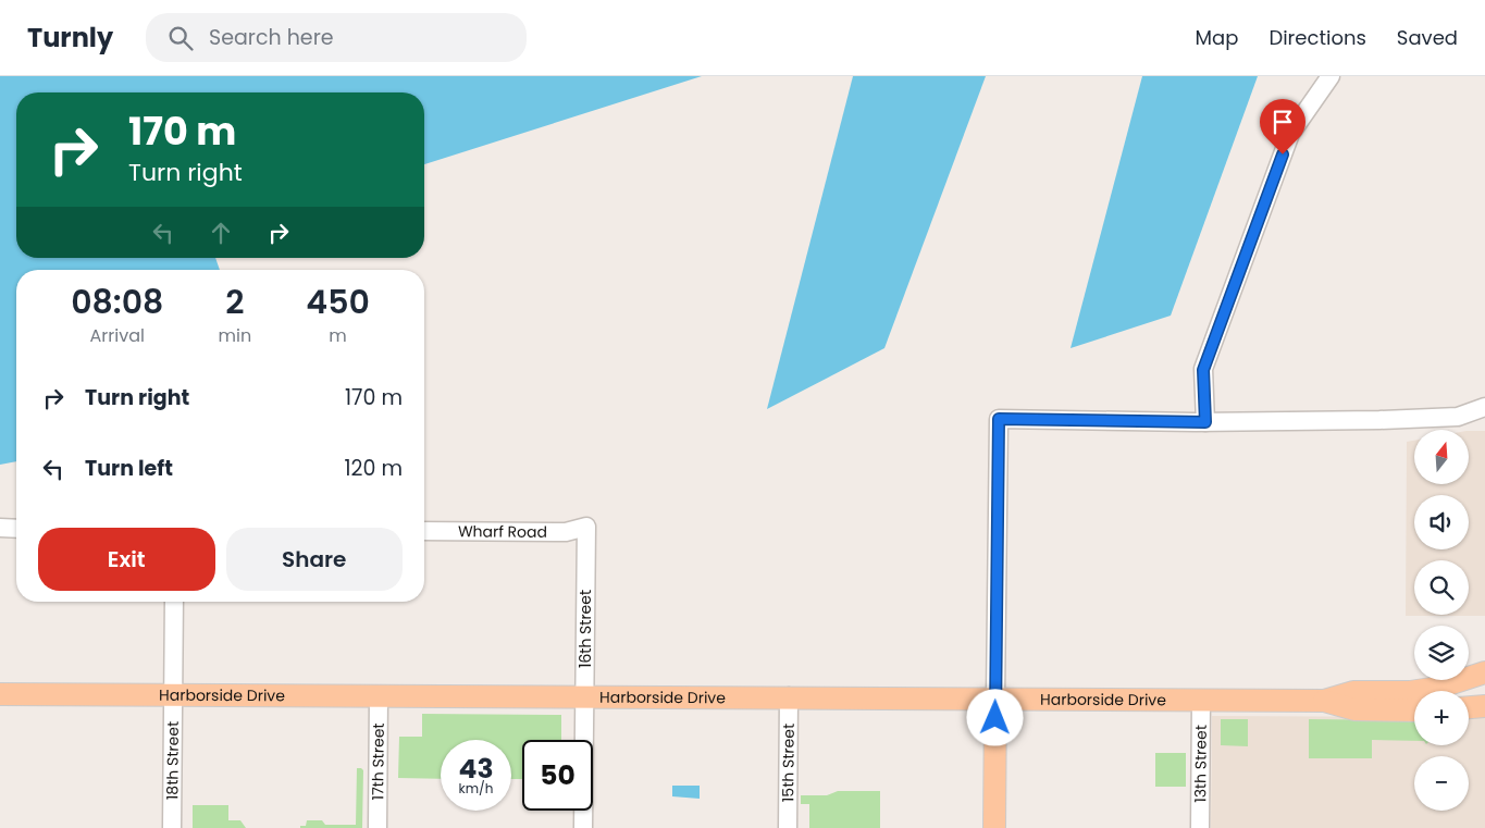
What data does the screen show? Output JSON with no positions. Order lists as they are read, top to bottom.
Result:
{
  "streets": {
    "main road": ["Harborside Drive"],
    "street": [
      "Wharf Road",
      "16th Street",
      "18th Street",
      "17th Street",
      "15th Street",
      "13th Street"
    ]
  },
  "crossings": [
    ["Wharf Road", "16th Street"],
    ["16th Street", "Harborside Drive"],
    ["Harborside Drive", "18th Street"],
    ["Harborside Drive", "17th Street"],
    ["Harborside Drive", "15th Street"],
    ["Harborside Drive", "13th Street"]
  ],
  "north": "top",
  "page": {
    "header": "Turnly",
    "search": "Search here",
    "nav": ["Map", "Directions", "Saved"],
    "turn": ["170 m", "Turn right"],
    "eta": [
      "08:08",
      "Arrival",
      "2",
      "min",
      "450",
      "m"
    ],
    "list": [
      {
        "name": "Turn right",
        "value": "170 m"
      },
      {
        "name": "Turn left",
        "value": "120 m"
      }
    ],
    "map_buttons": ["+", "−"],
    "buttons": ["Exit", "Share"],
    "speed": "43 km/h",
    "limit": "50"
  }
}
